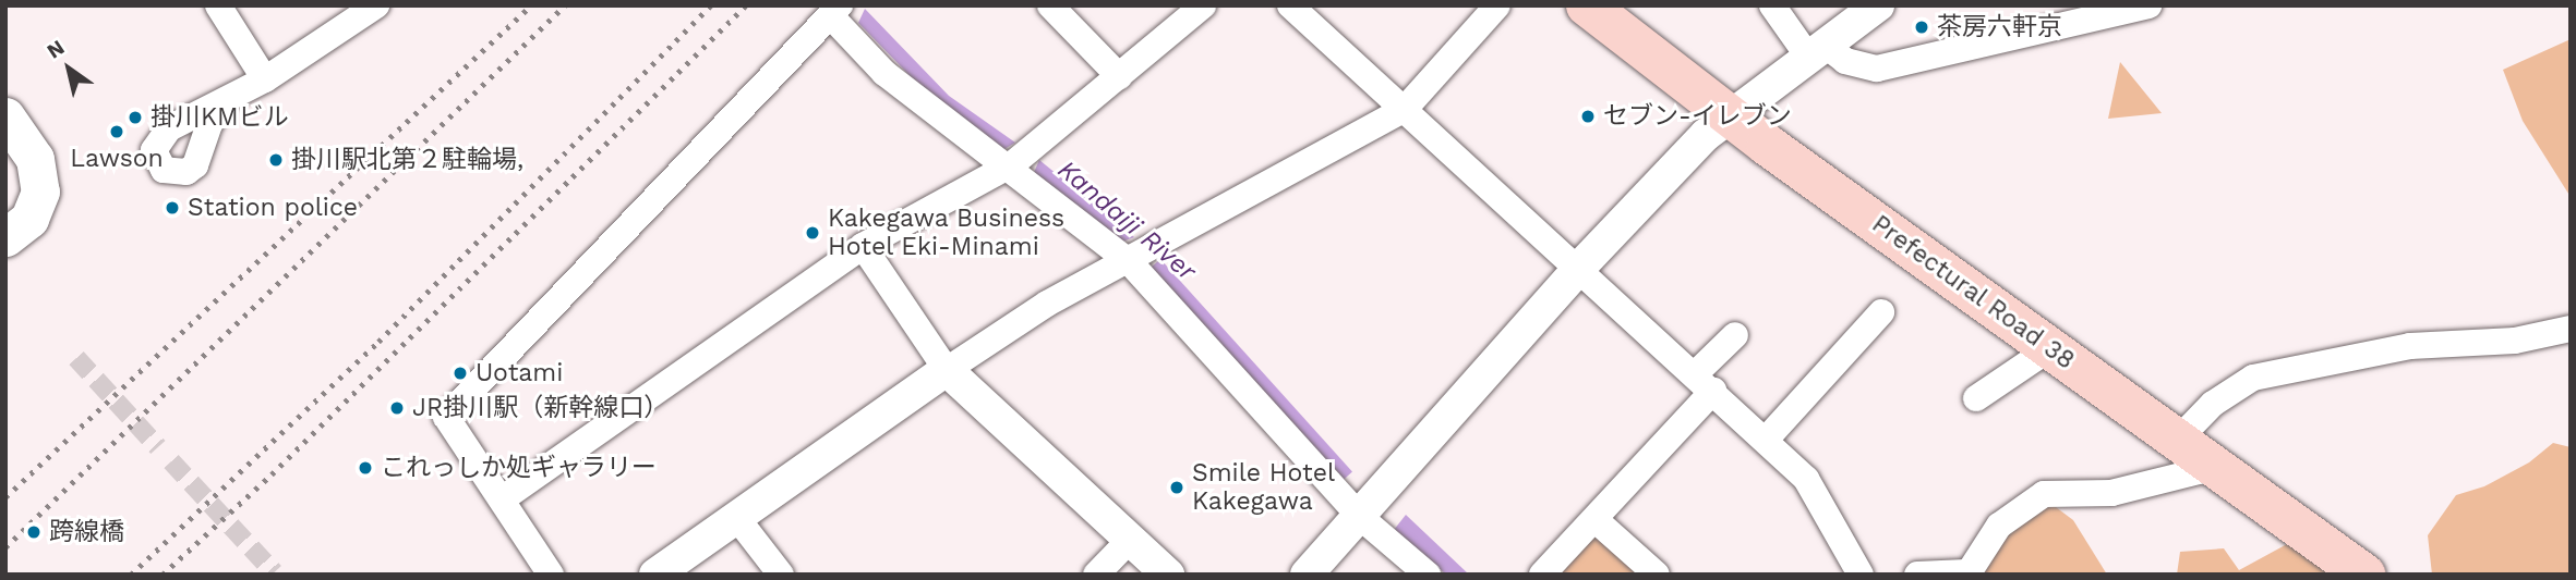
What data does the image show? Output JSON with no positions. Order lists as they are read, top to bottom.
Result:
{
  "streets": {
    "main road": ["Prefectural Road 38"]
  },
  "water": ["Kandaiji River"],
  "places": [
    "茶房六軒京",
    "セブン-イレブン",
    "掛川KMビル",
    "Lawson",
    "掛川駅北第２駐輪場,",
    "Station police",
    "Kakegawa Business Hotel Eki-Minami",
    "Uotami",
    "JR掛川駅（新幹線口）",
    "これっしか処ギャラリー",
    "Smile Hotel Kakegawa",
    "跨線橋"
  ],
  "north": "top left"
}
